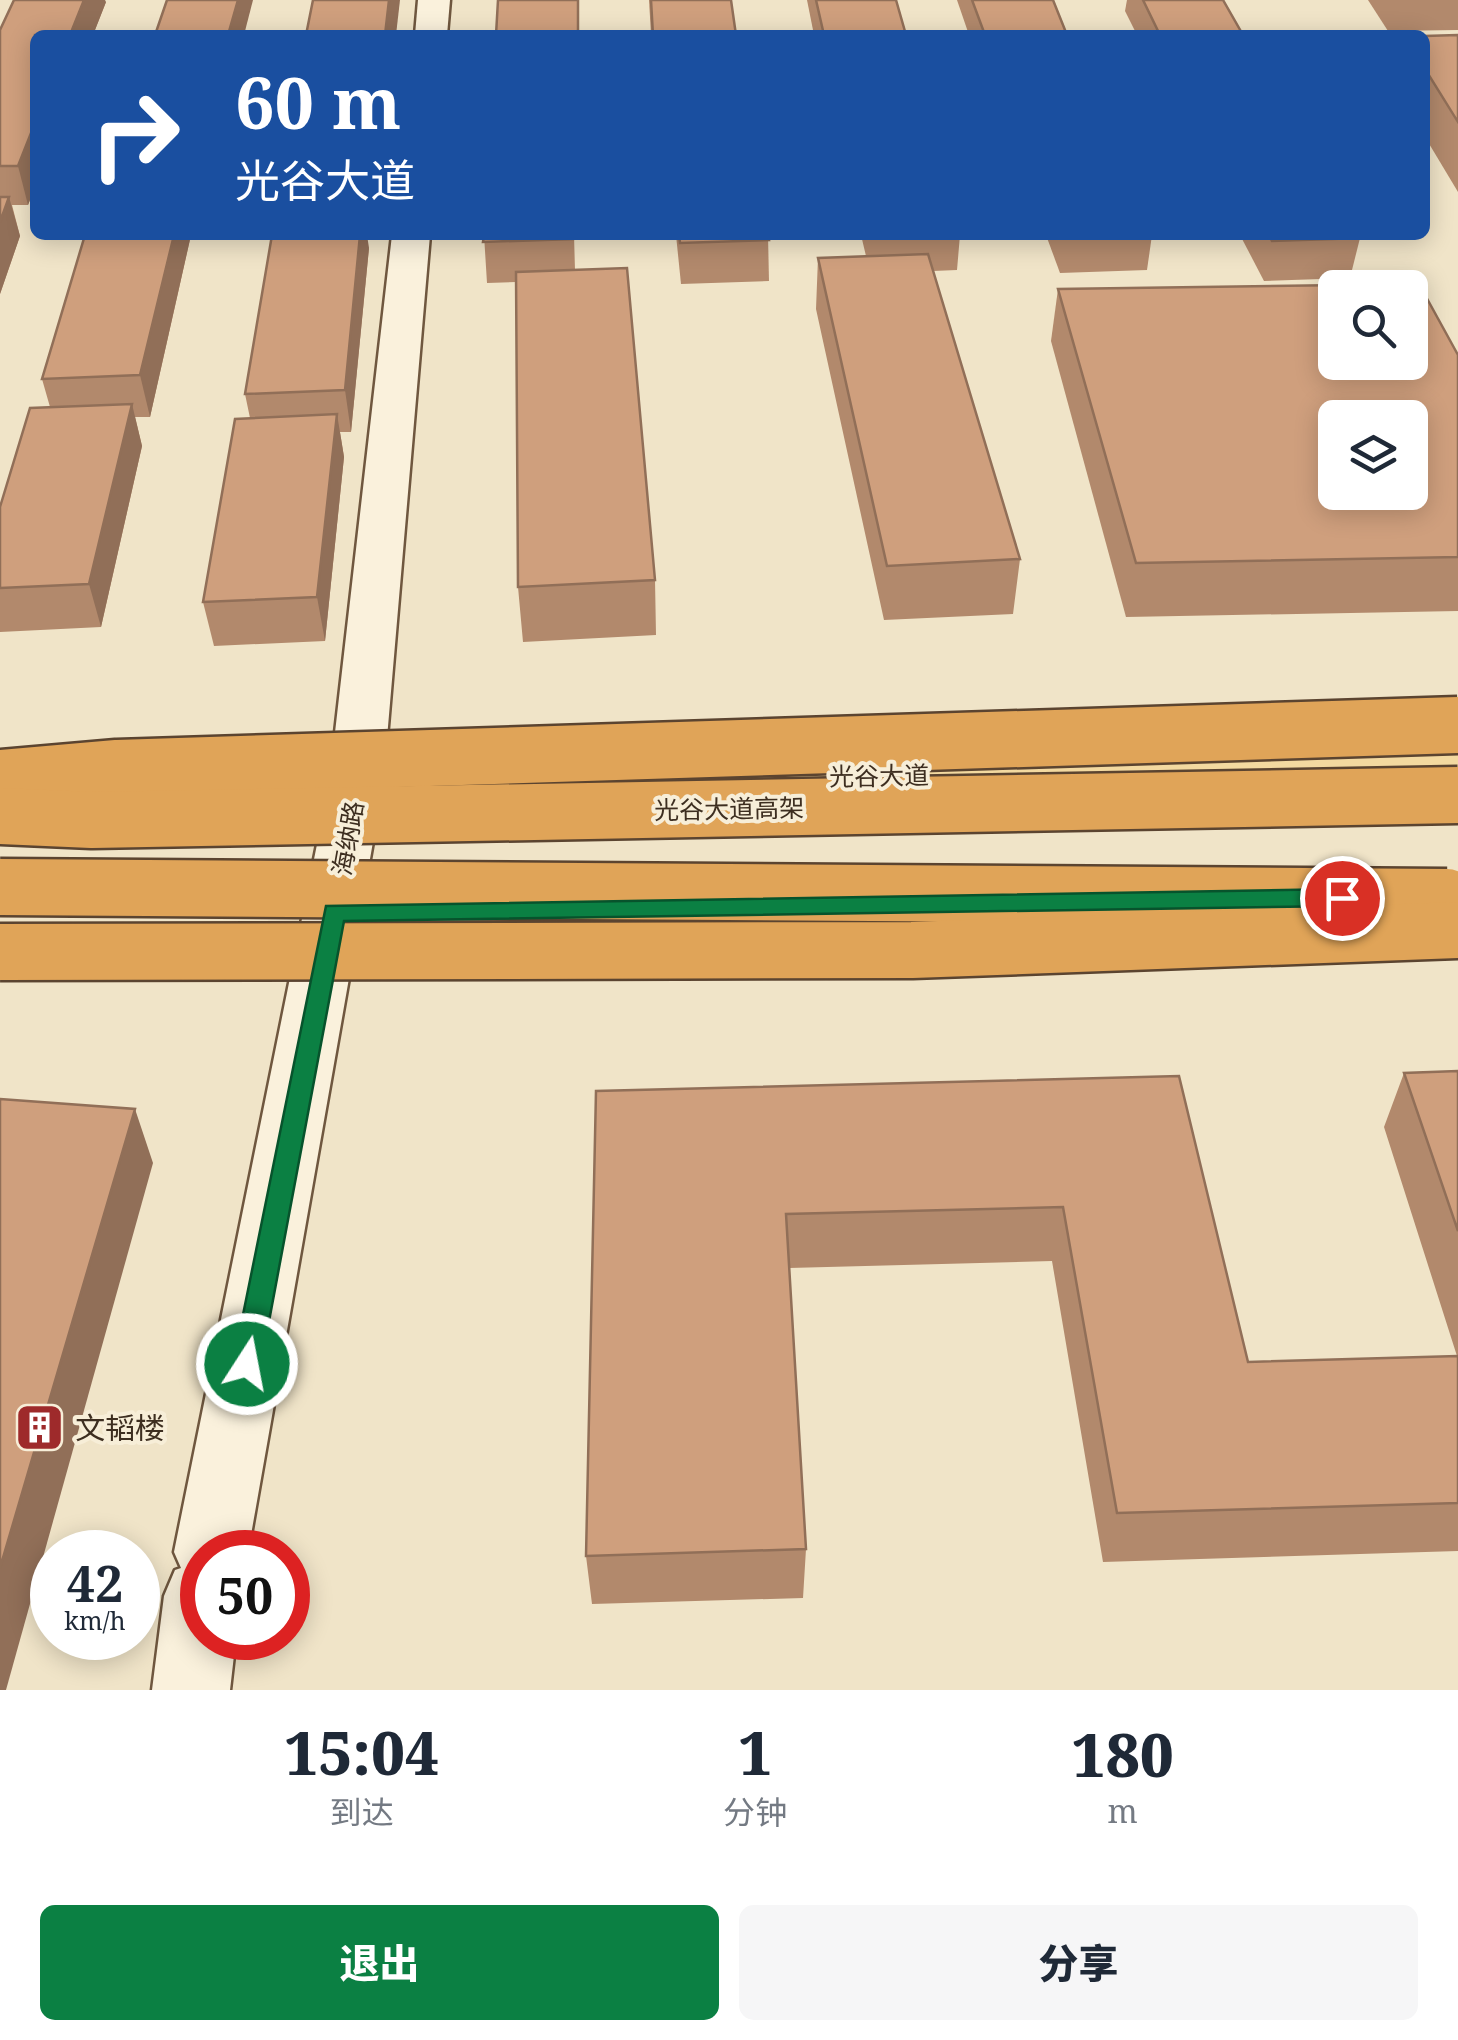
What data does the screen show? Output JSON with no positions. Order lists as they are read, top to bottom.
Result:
{
  "streets": {
    "highway": ["光谷大道高架"],
    "main road": ["光谷大道", "海纳路"]
  },
  "crossings": [
    ["光谷大道", "海纳路"]
  ],
  "places": {
    "building": ["文韬楼"]
  },
  "page": {
    "turn": ["60 m", "光谷大道"],
    "speed": "42 km/h",
    "limit": "50",
    "eta": [
      "15:04",
      "到达",
      "1",
      "分钟",
      "180",
      "m"
    ],
    "buttons": ["退出", "分享"]
  }
}
